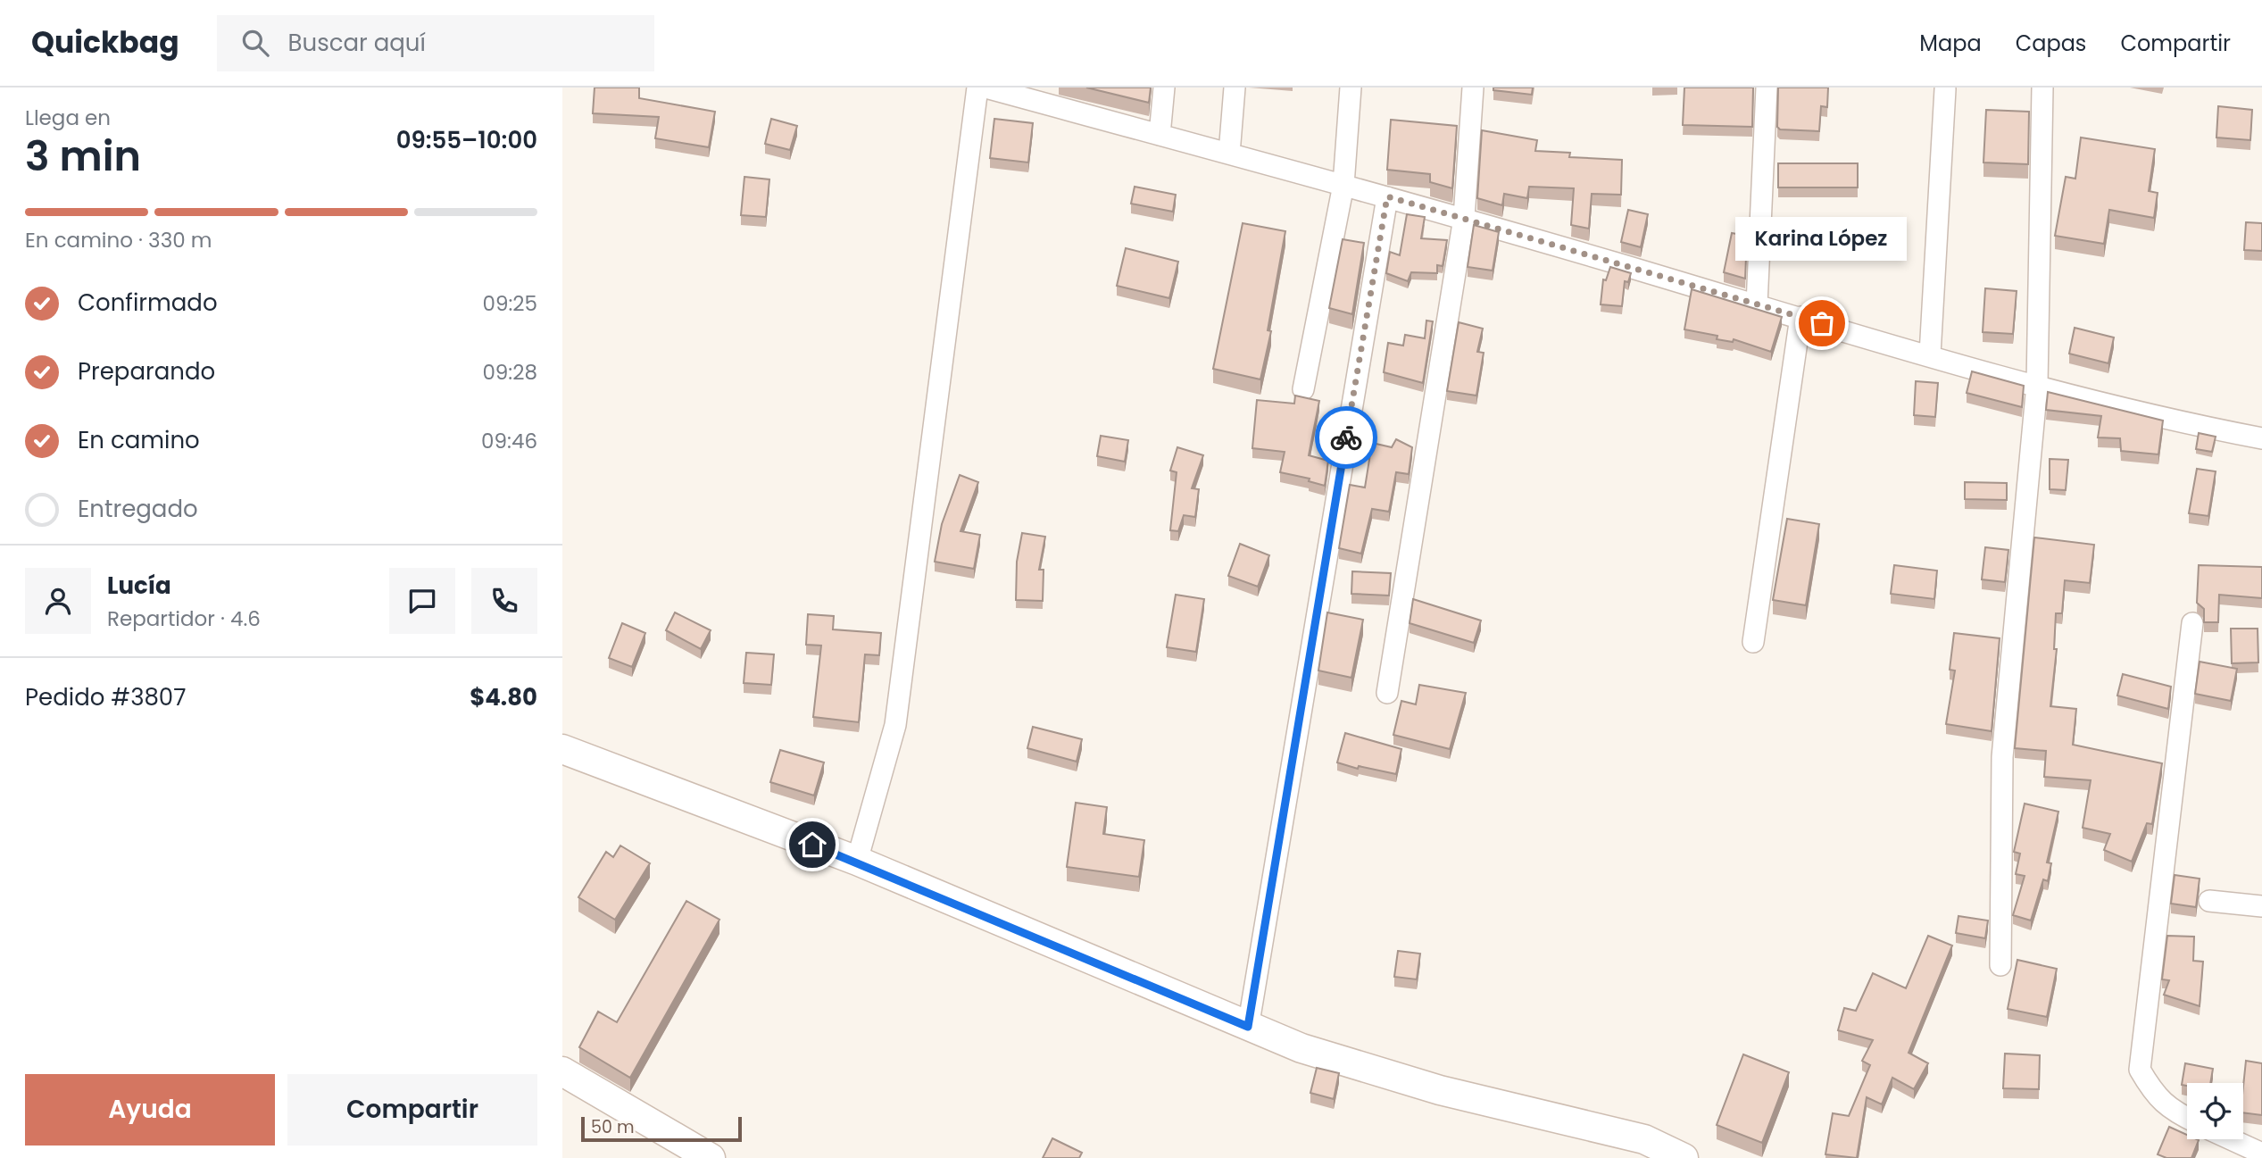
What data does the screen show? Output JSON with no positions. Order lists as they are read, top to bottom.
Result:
{
  "places": ["Karina López"],
  "scale_bar": "50 m",
  "page": {
    "header": "Quickbag",
    "search": "Buscar aquí",
    "nav": ["Mapa", "Capas", "Compartir"],
    "heading": ["3 min", "Llega en", "09:55–10:00"],
    "panel": [
      "Lucía",
      "Repartidor · 4.6",
      "Pedido #3807",
      "$4.80"
    ],
    "bar": "En camino · 330 m",
    "bubble": "Karina López",
    "list": [
      ["Confirmado", "09:25"],
      ["Preparando", "09:28"],
      ["En camino", "09:46"],
      "Entregado"
    ],
    "buttons": ["Ayuda", "Compartir"],
    "scale": "50 m"
  }
}
